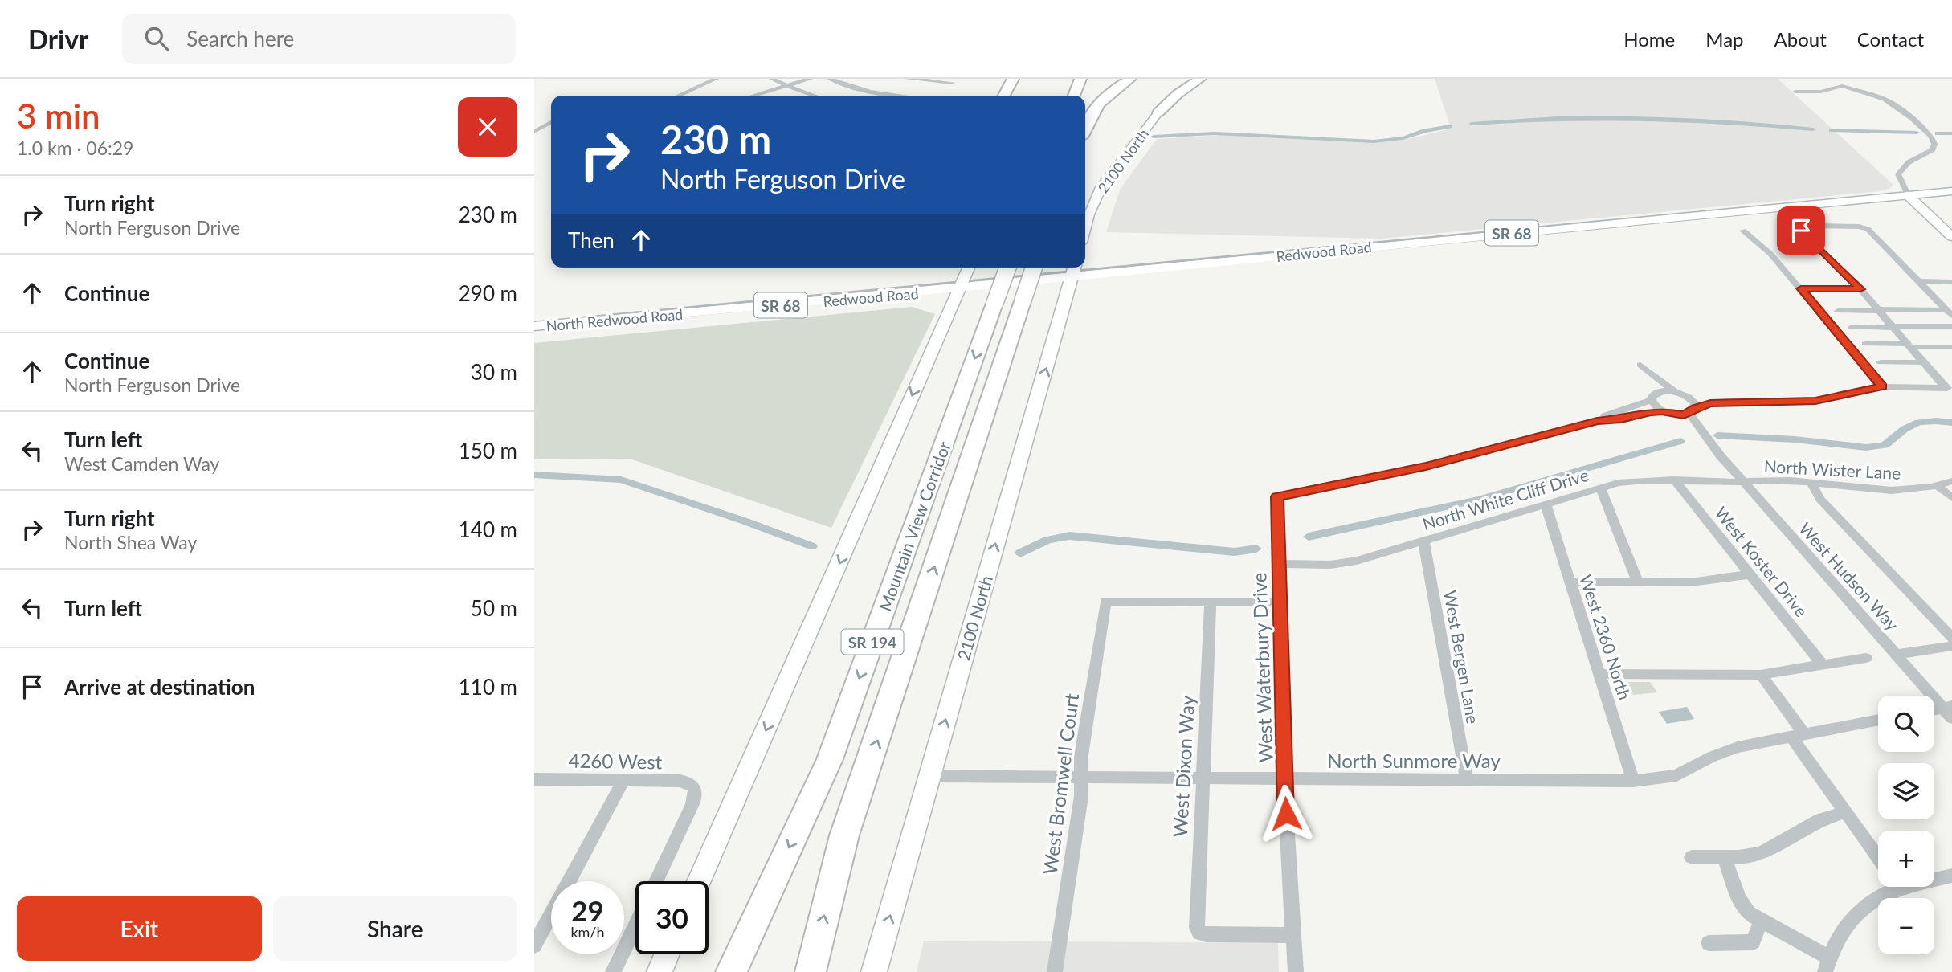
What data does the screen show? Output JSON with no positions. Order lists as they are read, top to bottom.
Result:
{
  "streets": {
    "highway": ["Mountain View Corridor", "SR 194"],
    "main road": [
      "2100 North",
      "SR 68",
      "Redwood Road",
      "North Redwood Road"
    ],
    "street": [
      "North Wister Lane",
      "North White Cliff Drive",
      "West Koster Drive",
      "West Hudson Way",
      "West 2360 North",
      "West Bergen Lane",
      "West Waterbury Drive",
      "North Sunmore Way",
      "4260 West",
      "West Dixon Way",
      "West Bromwell Court"
    ]
  },
  "crossings": [
    ["2100 North", "Redwood Road"],
    ["2100 North", "North Sunmore Way"],
    ["Redwood Road", "North Redwood Road"],
    ["North Wister Lane", "North White Cliff Drive"],
    ["North Wister Lane", "West Hudson Way"],
    ["North White Cliff Drive", "West Koster Drive"],
    ["North White Cliff Drive", "West Hudson Way"],
    ["North White Cliff Drive", "West 2360 North"],
    ["North White Cliff Drive", "West Bergen Lane"],
    ["North White Cliff Drive", "West Waterbury Drive"],
    ["West 2360 North", "North Sunmore Way"],
    ["West Bergen Lane", "North Sunmore Way"],
    ["West Waterbury Drive", "North Sunmore Way"],
    ["West Waterbury Drive", "West Dixon Way"],
    ["North Sunmore Way", "West Dixon Way"],
    ["North Sunmore Way", "West Bromwell Court"],
    ["West Dixon Way", "West Bromwell Court"]
  ],
  "page": {
    "header": "Drivr",
    "search": "Search here",
    "nav": [
      "Home",
      "Map",
      "About",
      "Contact"
    ],
    "heading": ["3 min", "1.0 km · 06:29"],
    "turn": ["230 m", "North Ferguson Drive"],
    "list": [
      {
        "name": "Turn right",
        "note": "North Ferguson Drive",
        "value": "230 m"
      },
      {
        "name": "Continue",
        "value": "290 m"
      },
      {
        "name": "Continue",
        "note": "North Ferguson Drive",
        "value": "30 m"
      },
      {
        "name": "Turn left",
        "note": "West Camden Way",
        "value": "150 m"
      },
      {
        "name": "Turn right",
        "note": "North Shea Way",
        "value": "140 m"
      },
      {
        "name": "Turn left",
        "value": "50 m"
      },
      {
        "name": "Arrive at destination",
        "value": "110 m"
      }
    ],
    "then": "Then",
    "map_buttons": ["+", "−"],
    "speed": "29 km/h",
    "limit": "30",
    "buttons": ["Exit", "Share"]
  }
}
